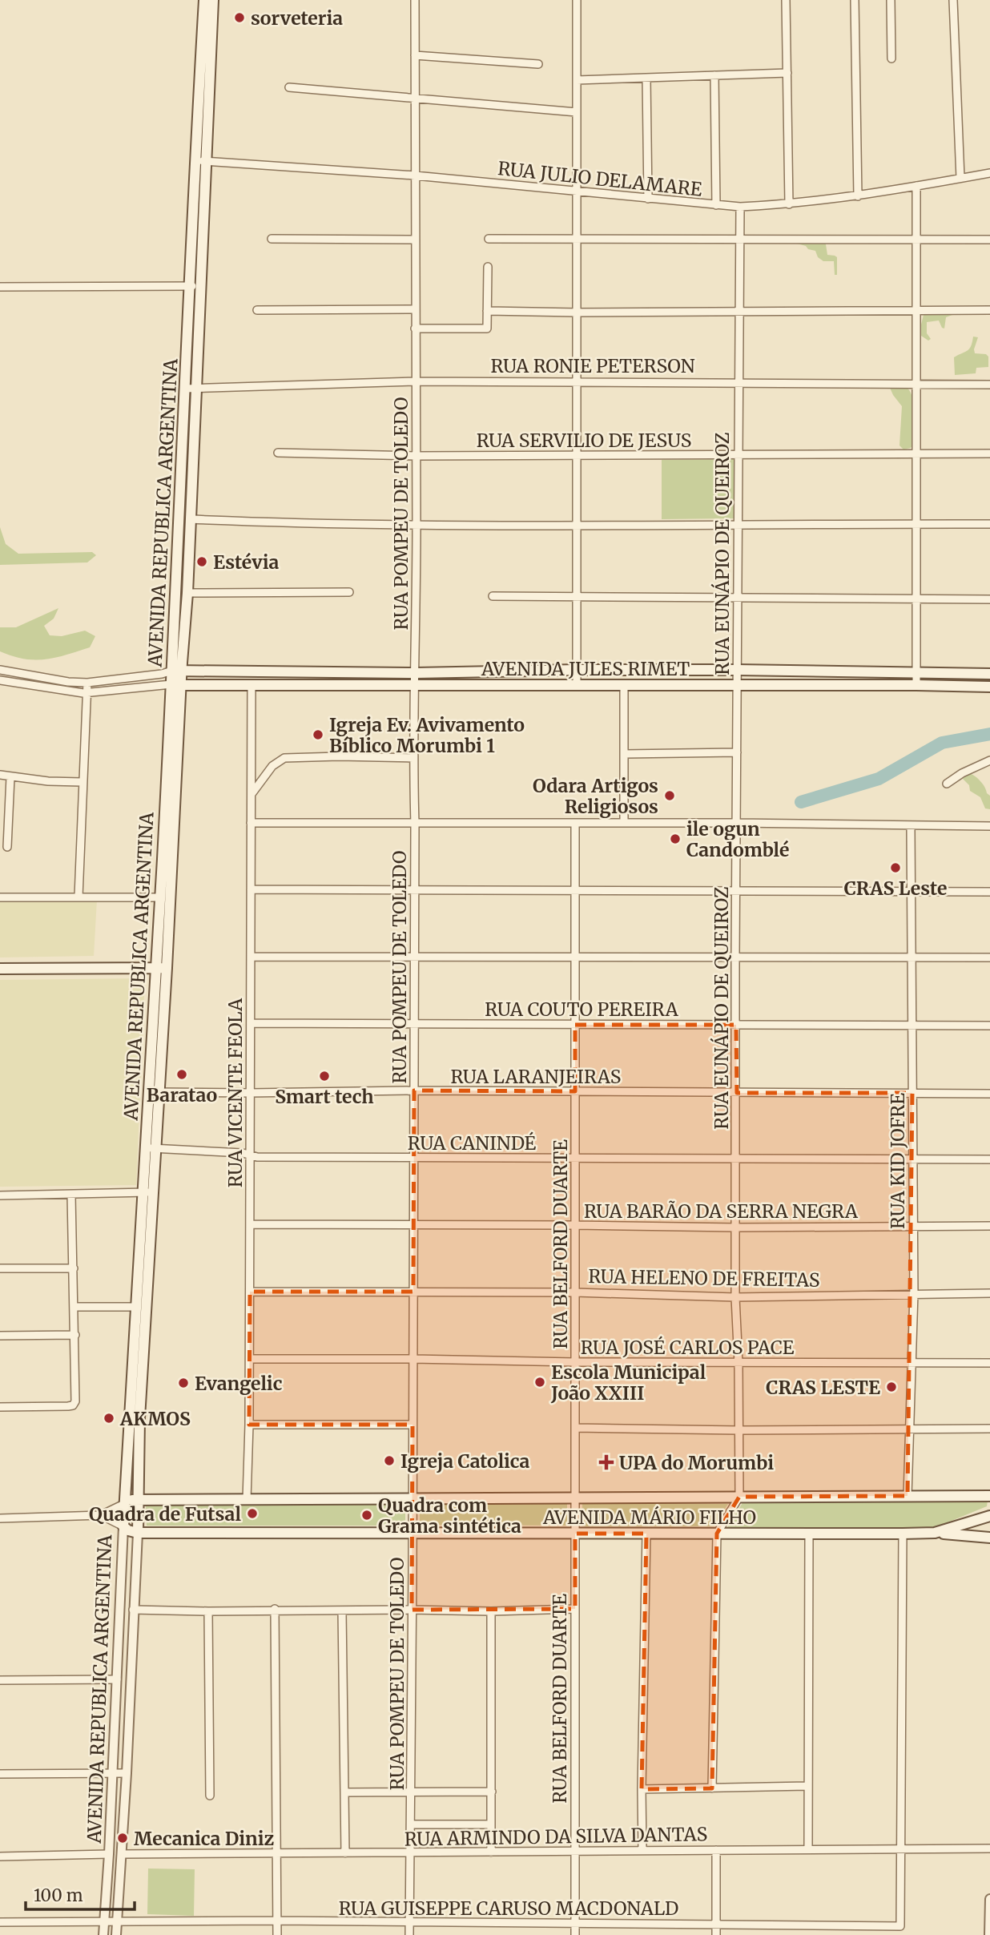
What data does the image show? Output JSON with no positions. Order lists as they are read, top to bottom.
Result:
{
  "streets": {
    "main road": ["AVENIDA REPUBLICA ARGENTINA", "AVENIDA JULES RIMET", "AVENIDA MÁRIO FILHO"],
    "street": [
      "RUA JULIO DELAMARE",
      "RUA RONIE PETERSON",
      "RUA SERVILIO DE JESUS",
      "RUA POMPEU DE TOLEDO",
      "RUA EUNÁPIO DE QUEIROZ",
      "RUA COUTO PEREIRA",
      "RUA LARANJEIRAS",
      "RUA VICENTE FEOLA",
      "RUA CANINDÉ",
      "RUA KID JOFRE",
      "RUA BARÃO DA SERRA NEGRA",
      "RUA BELFORD DUARTE",
      "RUA HELENO DE FREITAS",
      "RUA JOSÉ CARLOS PACE",
      "RUA ARMINDO DA SILVA DANTAS",
      "RUA GUISEPPE CARUSO MACDONALD"
    ]
  },
  "crossings": [
    ["RUA JULIO DELAMARE", "AVENIDA REPUBLICA ARGENTINA"],
    ["RUA JULIO DELAMARE", "RUA POMPEU DE TOLEDO"],
    ["RUA JULIO DELAMARE", "RUA EUNÁPIO DE QUEIROZ"],
    ["RUA RONIE PETERSON", "AVENIDA REPUBLICA ARGENTINA"],
    ["RUA RONIE PETERSON", "RUA POMPEU DE TOLEDO"],
    ["RUA RONIE PETERSON", "RUA EUNÁPIO DE QUEIROZ"],
    ["RUA SERVILIO DE JESUS", "RUA POMPEU DE TOLEDO"],
    ["RUA SERVILIO DE JESUS", "RUA EUNÁPIO DE QUEIROZ"],
    ["AVENIDA REPUBLICA ARGENTINA", "AVENIDA JULES RIMET"],
    ["AVENIDA REPUBLICA ARGENTINA", "RUA LARANJEIRAS"],
    ["AVENIDA REPUBLICA ARGENTINA", "RUA CANINDÉ"],
    ["AVENIDA REPUBLICA ARGENTINA", "AVENIDA MÁRIO FILHO"],
    ["AVENIDA REPUBLICA ARGENTINA", "RUA ARMINDO DA SILVA DANTAS"],
    ["AVENIDA REPUBLICA ARGENTINA", "RUA GUISEPPE CARUSO MACDONALD"],
    ["RUA POMPEU DE TOLEDO", "AVENIDA JULES RIMET"],
    ["RUA POMPEU DE TOLEDO", "RUA COUTO PEREIRA"],
    ["RUA POMPEU DE TOLEDO", "RUA LARANJEIRAS"],
    ["RUA POMPEU DE TOLEDO", "RUA CANINDÉ"],
    ["RUA POMPEU DE TOLEDO", "RUA BARÃO DA SERRA NEGRA"],
    ["RUA POMPEU DE TOLEDO", "RUA HELENO DE FREITAS"],
    ["RUA POMPEU DE TOLEDO", "RUA JOSÉ CARLOS PACE"],
    ["RUA POMPEU DE TOLEDO", "AVENIDA MÁRIO FILHO"],
    ["RUA POMPEU DE TOLEDO", "RUA ARMINDO DA SILVA DANTAS"],
    ["RUA POMPEU DE TOLEDO", "RUA GUISEPPE CARUSO MACDONALD"],
    ["RUA EUNÁPIO DE QUEIROZ", "AVENIDA JULES RIMET"],
    ["RUA EUNÁPIO DE QUEIROZ", "RUA COUTO PEREIRA"],
    ["RUA EUNÁPIO DE QUEIROZ", "RUA LARANJEIRAS"],
    ["RUA EUNÁPIO DE QUEIROZ", "RUA CANINDÉ"],
    ["RUA EUNÁPIO DE QUEIROZ", "RUA BARÃO DA SERRA NEGRA"],
    ["RUA EUNÁPIO DE QUEIROZ", "RUA HELENO DE FREITAS"],
    ["RUA EUNÁPIO DE QUEIROZ", "RUA JOSÉ CARLOS PACE"],
    ["RUA EUNÁPIO DE QUEIROZ", "AVENIDA MÁRIO FILHO"],
    ["AVENIDA JULES RIMET", "RUA VICENTE FEOLA"],
    ["RUA COUTO PEREIRA", "RUA VICENTE FEOLA"],
    ["RUA COUTO PEREIRA", "RUA KID JOFRE"],
    ["RUA COUTO PEREIRA", "RUA BELFORD DUARTE"],
    ["RUA LARANJEIRAS", "RUA VICENTE FEOLA"],
    ["RUA LARANJEIRAS", "RUA KID JOFRE"],
    ["RUA LARANJEIRAS", "RUA BELFORD DUARTE"],
    ["RUA VICENTE FEOLA", "RUA CANINDÉ"],
    ["RUA VICENTE FEOLA", "RUA BARÃO DA SERRA NEGRA"],
    ["RUA VICENTE FEOLA", "RUA HELENO DE FREITAS"],
    ["RUA VICENTE FEOLA", "RUA JOSÉ CARLOS PACE"],
    ["RUA VICENTE FEOLA", "AVENIDA MÁRIO FILHO"],
    ["RUA CANINDÉ", "RUA KID JOFRE"],
    ["RUA CANINDÉ", "RUA BELFORD DUARTE"],
    ["RUA KID JOFRE", "RUA BARÃO DA SERRA NEGRA"],
    ["RUA KID JOFRE", "RUA HELENO DE FREITAS"],
    ["RUA KID JOFRE", "RUA JOSÉ CARLOS PACE"],
    ["RUA KID JOFRE", "AVENIDA MÁRIO FILHO"],
    ["RUA BARÃO DA SERRA NEGRA", "RUA BELFORD DUARTE"],
    ["RUA BELFORD DUARTE", "RUA HELENO DE FREITAS"],
    ["RUA BELFORD DUARTE", "RUA JOSÉ CARLOS PACE"],
    ["RUA BELFORD DUARTE", "AVENIDA MÁRIO FILHO"],
    ["RUA BELFORD DUARTE", "RUA ARMINDO DA SILVA DANTAS"],
    ["RUA BELFORD DUARTE", "RUA GUISEPPE CARUSO MACDONALD"],
    ["RUA ARMINDO DA SILVA DANTAS", "RUA GUISEPPE CARUSO MACDONALD"]
  ],
  "places": {
    "other": [
      "sorveteria",
      "Estévia",
      "Igreja Ev. Avivamento Bíblico Morumbi 1",
      "Odara Artigos Religiosos",
      "ile ogun Candomblé",
      "CRAS Leste",
      "Baratao",
      "Smart tech",
      "Escola Municipal João XXIII",
      "Evangelic",
      "CRAS LESTE",
      "AKMOS",
      "Igreja Catolica",
      "Quadra de Futsal",
      "Quadra com Grama sintética",
      "Mecanica Diniz"
    ],
    "health": ["UPA do Morumbi"]
  },
  "scale_bar": "100 m"
}
